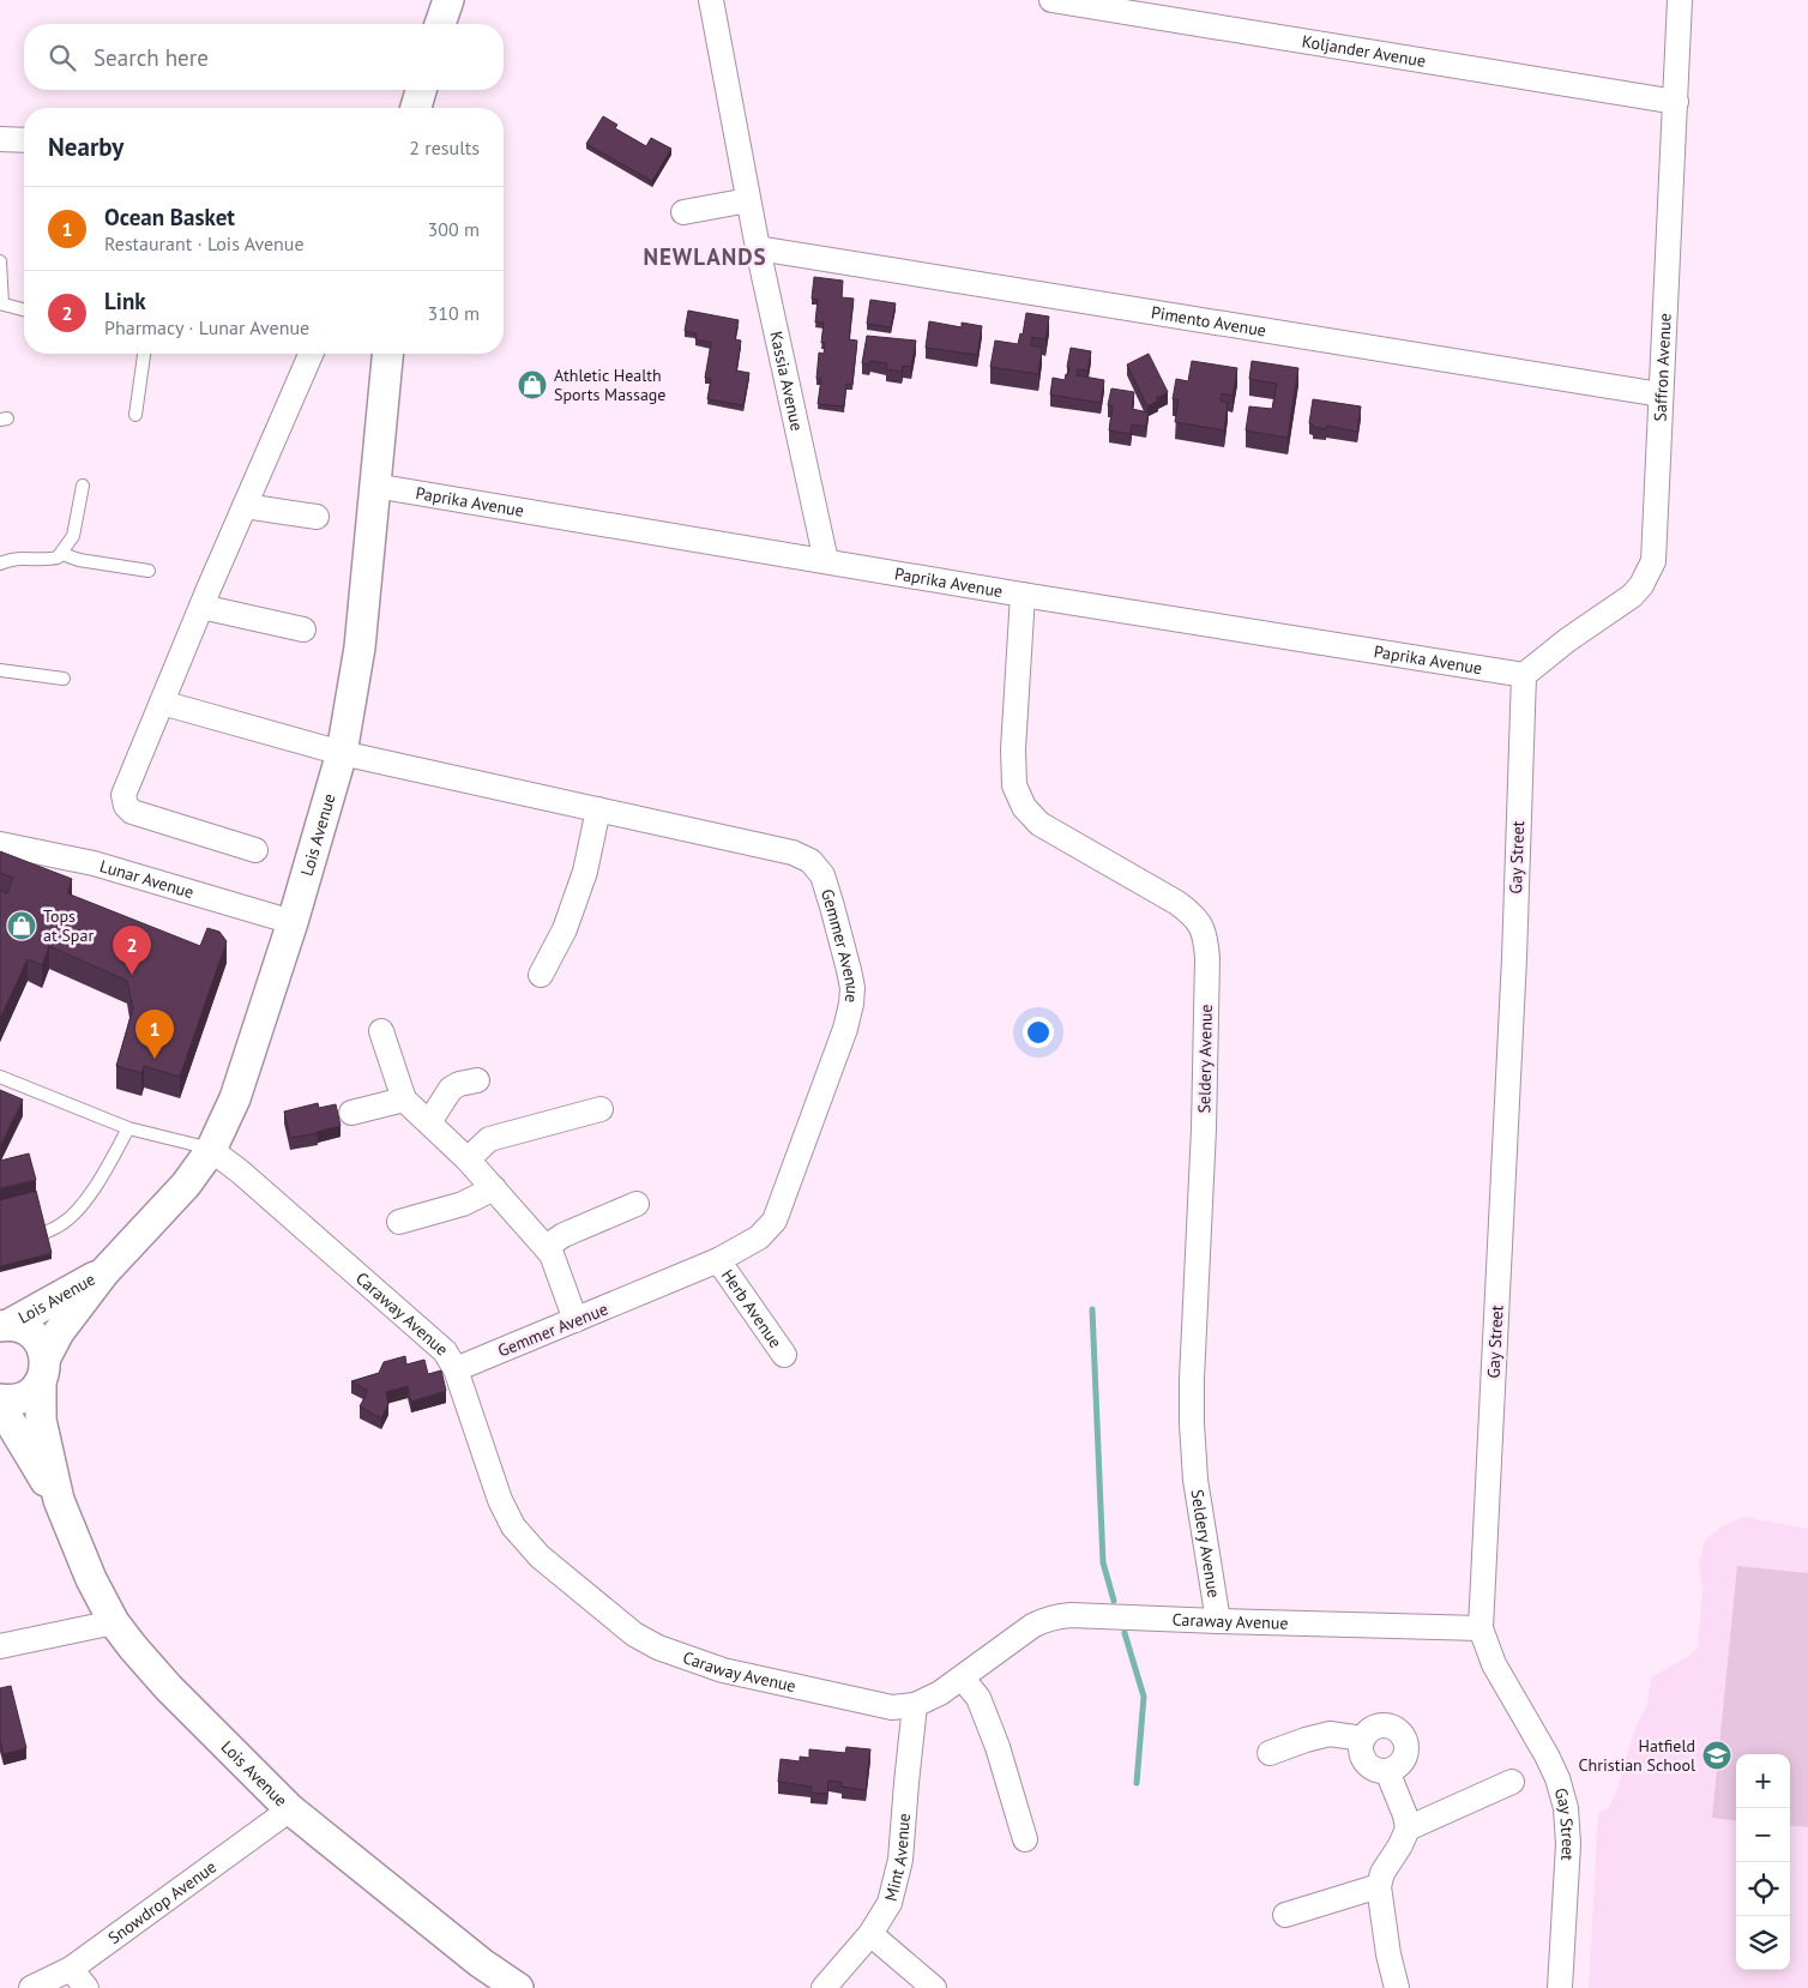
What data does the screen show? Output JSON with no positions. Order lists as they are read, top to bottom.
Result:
{
  "streets": {
    "street": [
      "Koljander Avenue",
      "Pimento Avenue",
      "Saffron Avenue",
      "Kassia Avenue",
      "Paprika Avenue",
      "Lois Avenue",
      "Gay Street",
      "Lunar Avenue",
      "Gemmer Avenue",
      "Seldery Avenue",
      "Herb Avenue",
      "Caraway Avenue",
      "Mint Avenue",
      "Snowdrop Avenue"
    ]
  },
  "crossings": [
    ["Koljander Avenue", "Saffron Avenue"],
    ["Pimento Avenue", "Saffron Avenue"],
    ["Pimento Avenue", "Kassia Avenue"],
    ["Saffron Avenue", "Paprika Avenue"],
    ["Saffron Avenue", "Gay Street"],
    ["Kassia Avenue", "Paprika Avenue"],
    ["Paprika Avenue", "Lois Avenue"],
    ["Paprika Avenue", "Gay Street"],
    ["Paprika Avenue", "Seldery Avenue"],
    ["Lois Avenue", "Lunar Avenue"],
    ["Lois Avenue", "Gemmer Avenue"],
    ["Lois Avenue", "Caraway Avenue"],
    ["Lois Avenue", "Snowdrop Avenue"],
    ["Gay Street", "Caraway Avenue"],
    ["Gemmer Avenue", "Herb Avenue"],
    ["Gemmer Avenue", "Caraway Avenue"],
    ["Seldery Avenue", "Caraway Avenue"],
    ["Caraway Avenue", "Mint Avenue"]
  ],
  "districts": ["NEWLANDS"],
  "places": {
    "shop": ["Athletic Health Sports Massage", "Tops at Spar"],
    "school or university": ["Hatfield Christian School"]
  },
  "page": {
    "search": "Search here",
    "heading": ["Nearby", "2 results"],
    "list": [
      {
        "mark": "1",
        "name": "Ocean Basket",
        "note": "Restaurant · Lois Avenue",
        "value": "300 m"
      },
      {
        "mark": "2",
        "name": "Link",
        "note": "Pharmacy · Lunar Avenue",
        "value": "310 m"
      }
    ],
    "pins": ["2", "1"],
    "map_buttons": ["+", "−"]
  }
}
